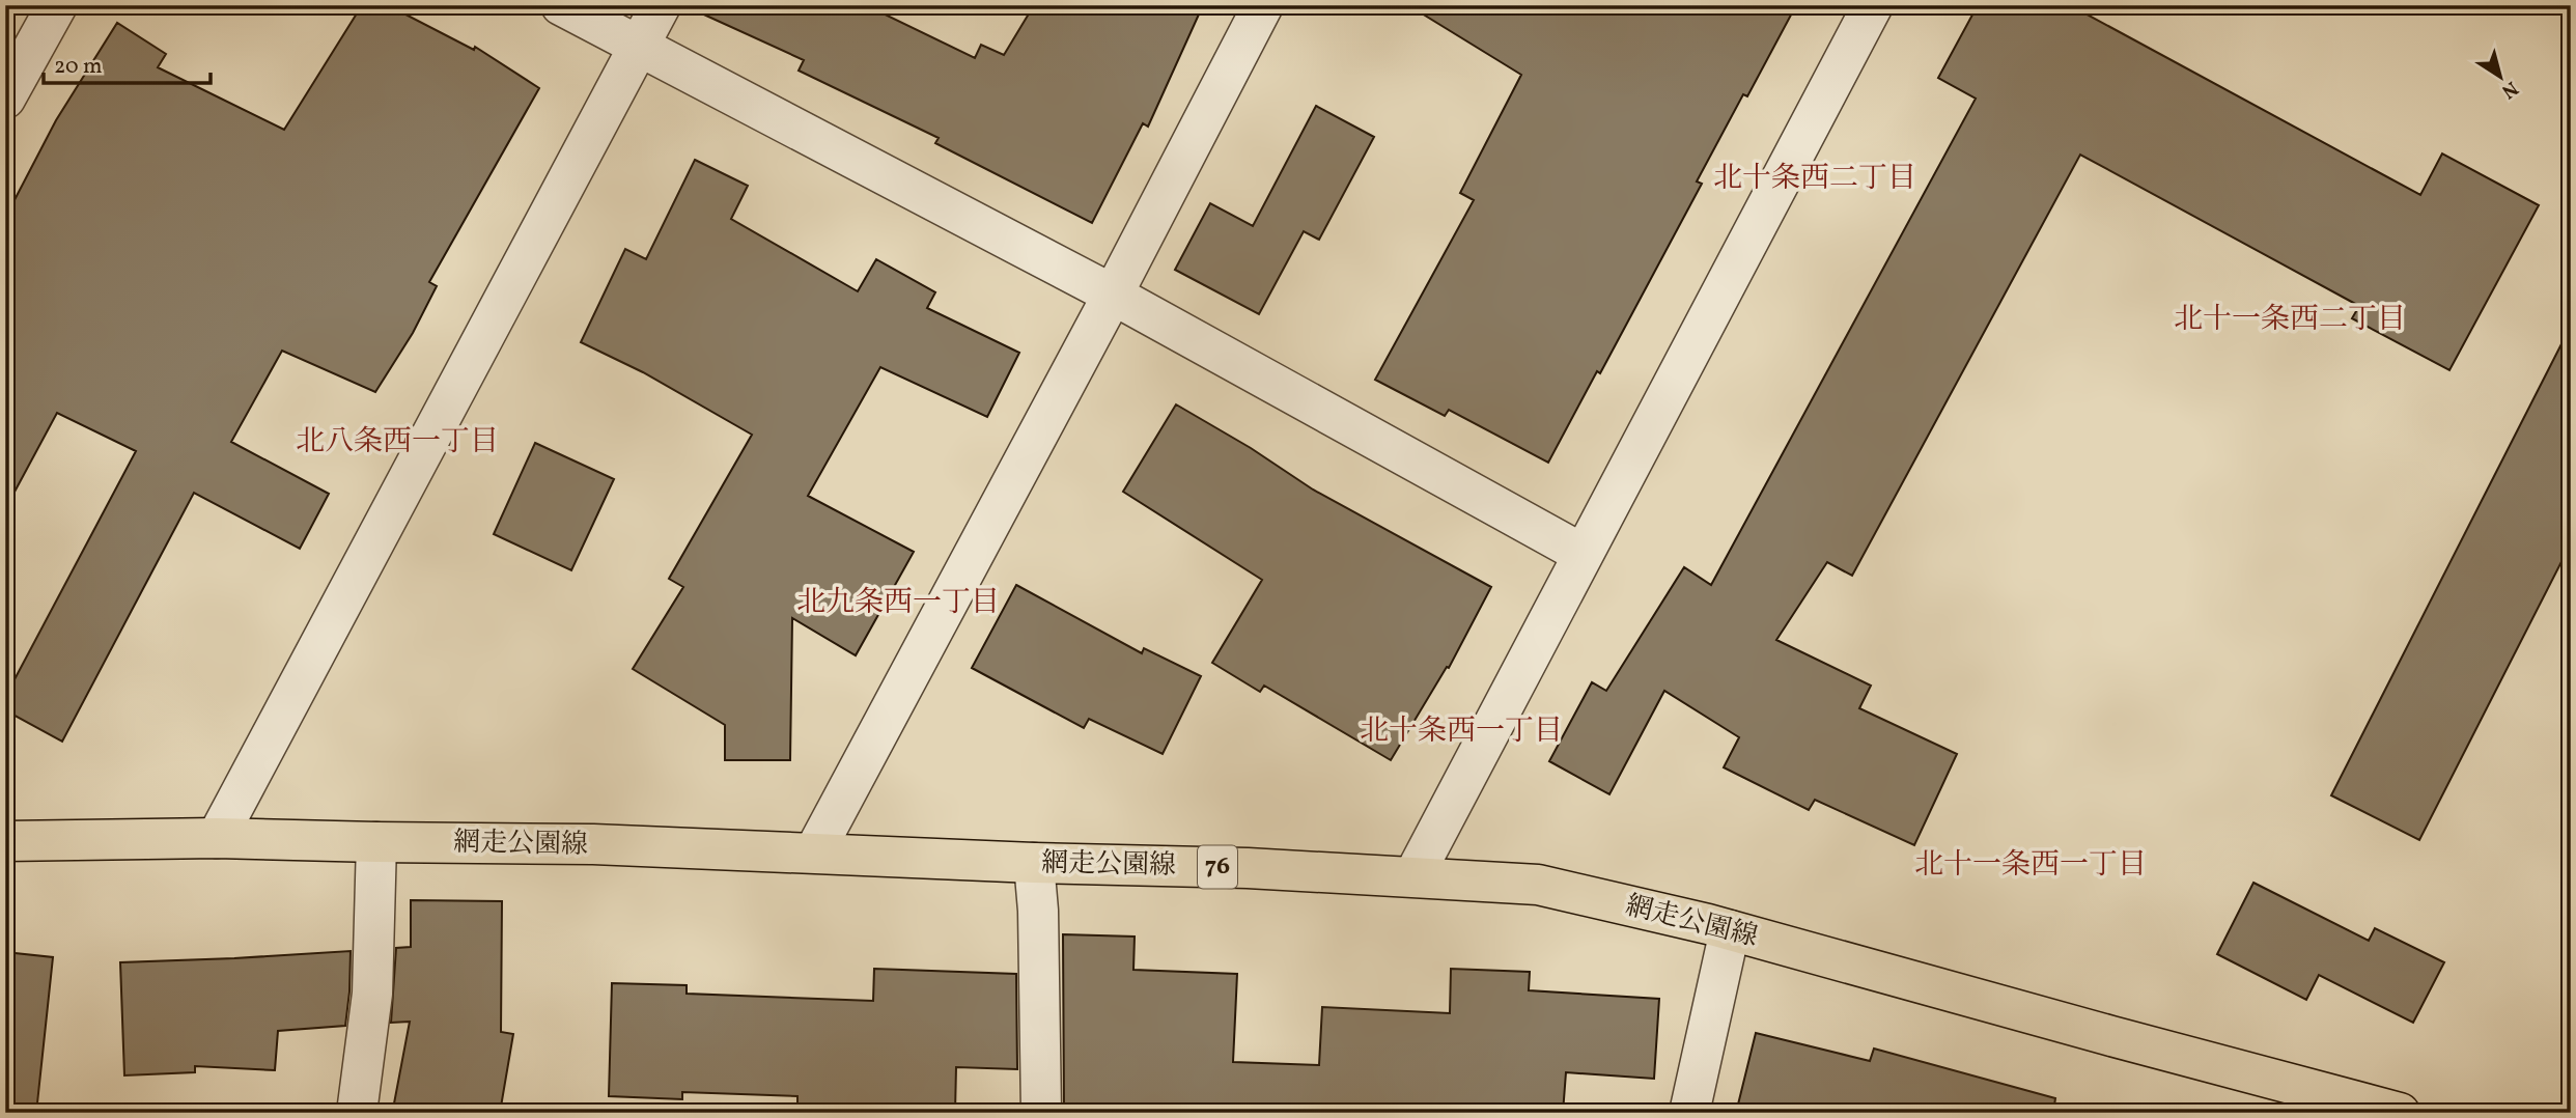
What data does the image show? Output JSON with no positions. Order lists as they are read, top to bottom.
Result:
{
  "streets": {
    "main road": ["網走公園線", "76"]
  },
  "districts": [
    "北十条西二丁目",
    "北十一条西二丁目",
    "北八条西一丁目",
    "北九条西一丁目",
    "北十条西一丁目",
    "北十一条西一丁目"
  ],
  "scale_bar": "20 m",
  "north": "bottom right"
}
